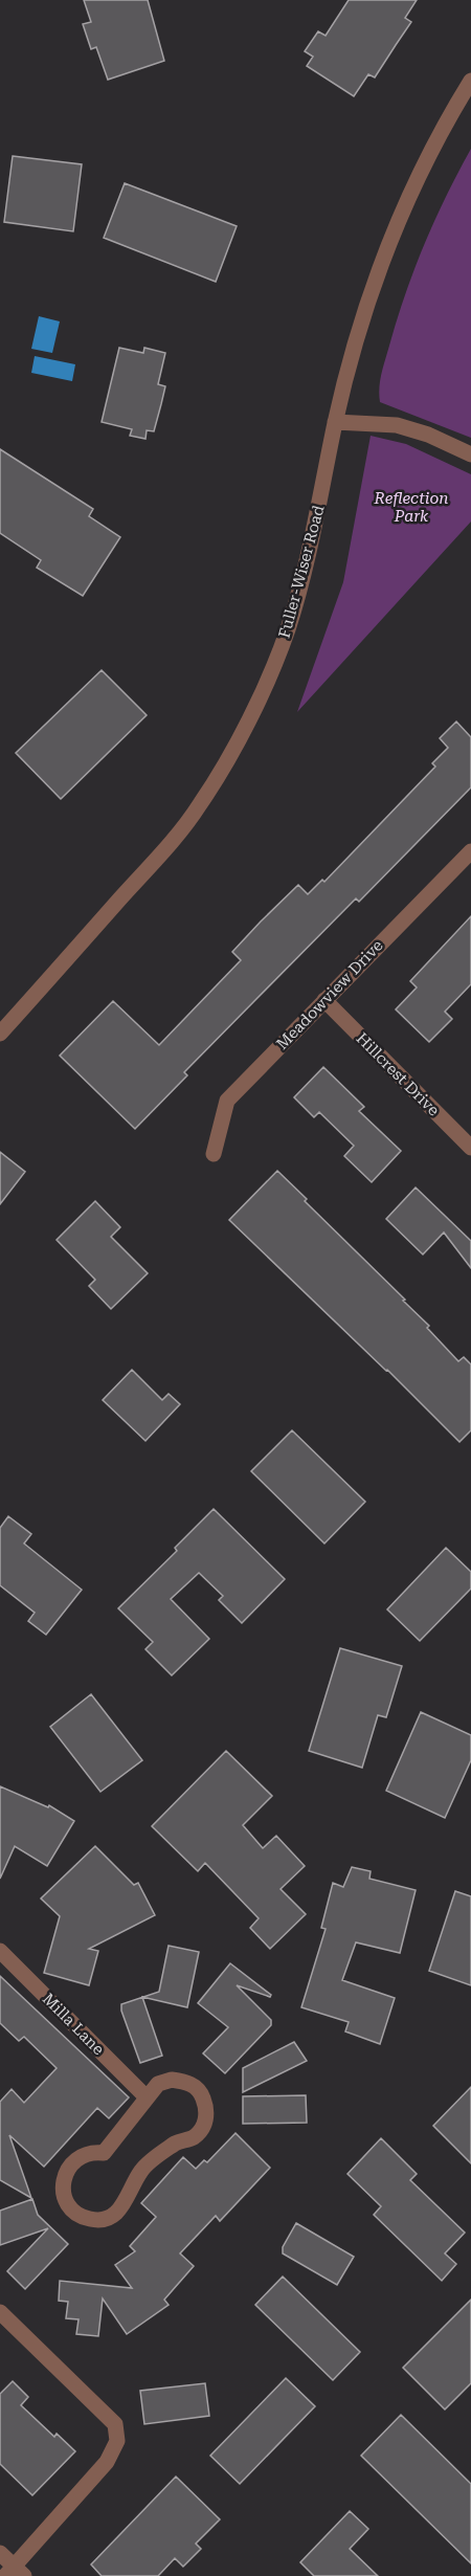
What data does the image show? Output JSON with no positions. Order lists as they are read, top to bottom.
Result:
{
  "streets": {
    "street": [
      "Fuller-Wiser Road",
      "Meadowview Drive",
      "Hillcrest Drive",
      "Milla Lane"
    ]
  },
  "crossings": [
    ["Meadowview Drive", "Hillcrest Drive"]
  ],
  "parks": ["Reflection Park"]
}
